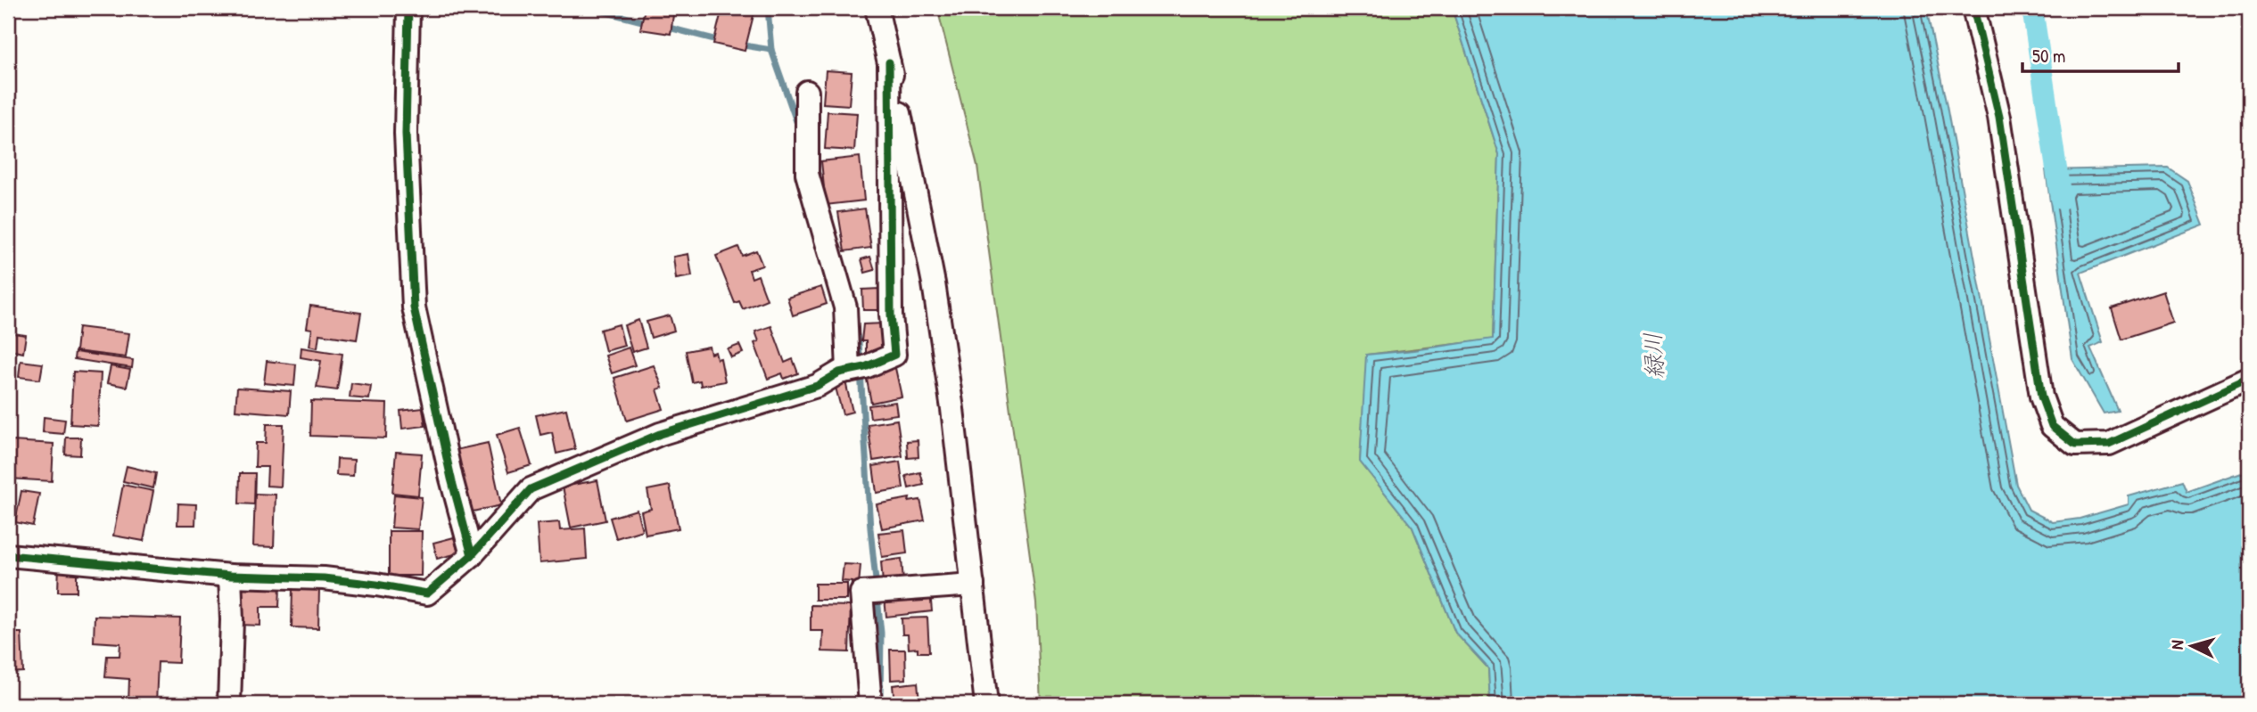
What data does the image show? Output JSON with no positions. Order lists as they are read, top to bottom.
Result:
{
  "water": ["緑川"],
  "scale_bar": "50 m",
  "north": "left"
}
